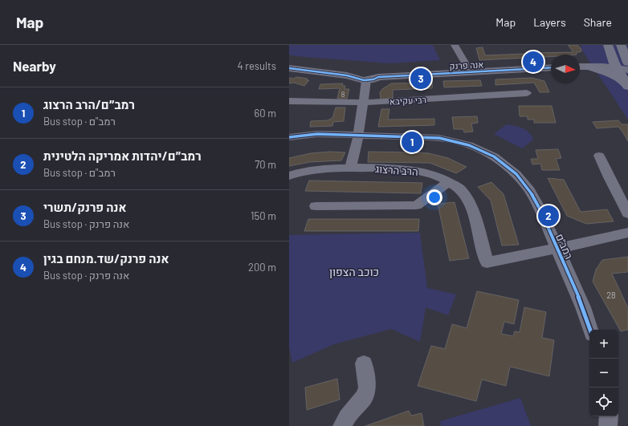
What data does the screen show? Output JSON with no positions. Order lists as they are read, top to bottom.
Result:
{
  "streets": {
    "street": [
      "אנה פרנק",
      "רבי עקיבא",
      "הרב הרצוג",
      "רמב\"ם"
    ]
  },
  "crossings": [
    ["הרב הרצוג", "רמב\"ם"]
  ],
  "districts": ["כוכב הצפון"],
  "house_numbers": ["8", "28"],
  "north": "right",
  "page": {
    "header": "Map",
    "nav": ["Map", "Layers", "Share"],
    "heading": ["Nearby", "4 results"],
    "pins": [
      "4",
      "3",
      "1",
      "2"
    ],
    "list": [
      {
        "mark": "1",
        "name": "רמב״ם/הרב הרצוג",
        "note": "Bus stop · רמב\"ם",
        "value": "60 m"
      },
      {
        "mark": "2",
        "name": "רמב״ם/יהדות אמריקה הלטינית",
        "note": "Bus stop · רמב\"ם",
        "value": "70 m"
      },
      {
        "mark": "3",
        "name": "אנה פרנק/תשרי",
        "note": "Bus stop · אנה פרנק",
        "value": "150 m"
      },
      {
        "mark": "4",
        "name": "אנה פרנק/שד.מנחם בגין",
        "note": "Bus stop · אנה פרנק",
        "value": "200 m"
      }
    ],
    "map_buttons": ["+", "−"]
  }
}
